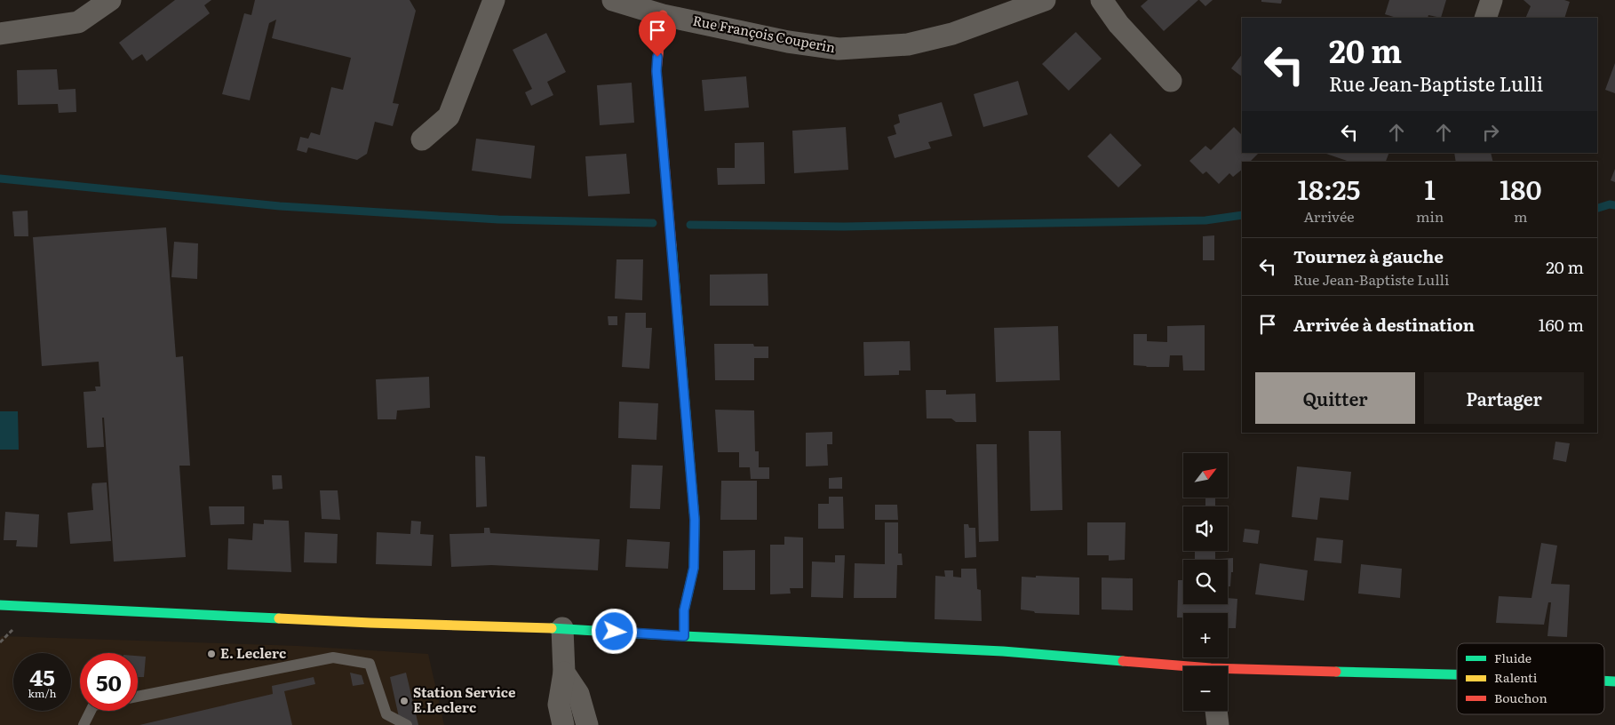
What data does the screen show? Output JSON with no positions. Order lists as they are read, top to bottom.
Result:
{
  "streets": {
    "street": ["Rue François Couperin"]
  },
  "places": ["E. Leclerc", "Station Service E.Leclerc"],
  "legend": ["Fluide", "Ralenti", "Bouchon"],
  "north": "top right",
  "page": {
    "turn": ["20 m", "Rue Jean-Baptiste Lulli"],
    "eta": [
      "18:25",
      "Arrivée",
      "1",
      "min",
      "180",
      "m"
    ],
    "list": [
      {
        "name": "Tournez à gauche",
        "note": "Rue Jean-Baptiste Lulli",
        "value": "20 m"
      },
      {
        "name": "Arrivée à destination",
        "value": "160 m"
      }
    ],
    "buttons": ["Quitter", "Partager"],
    "map_buttons": ["+", "−"],
    "speed": "45 km/h",
    "limit": "50"
  }
}
